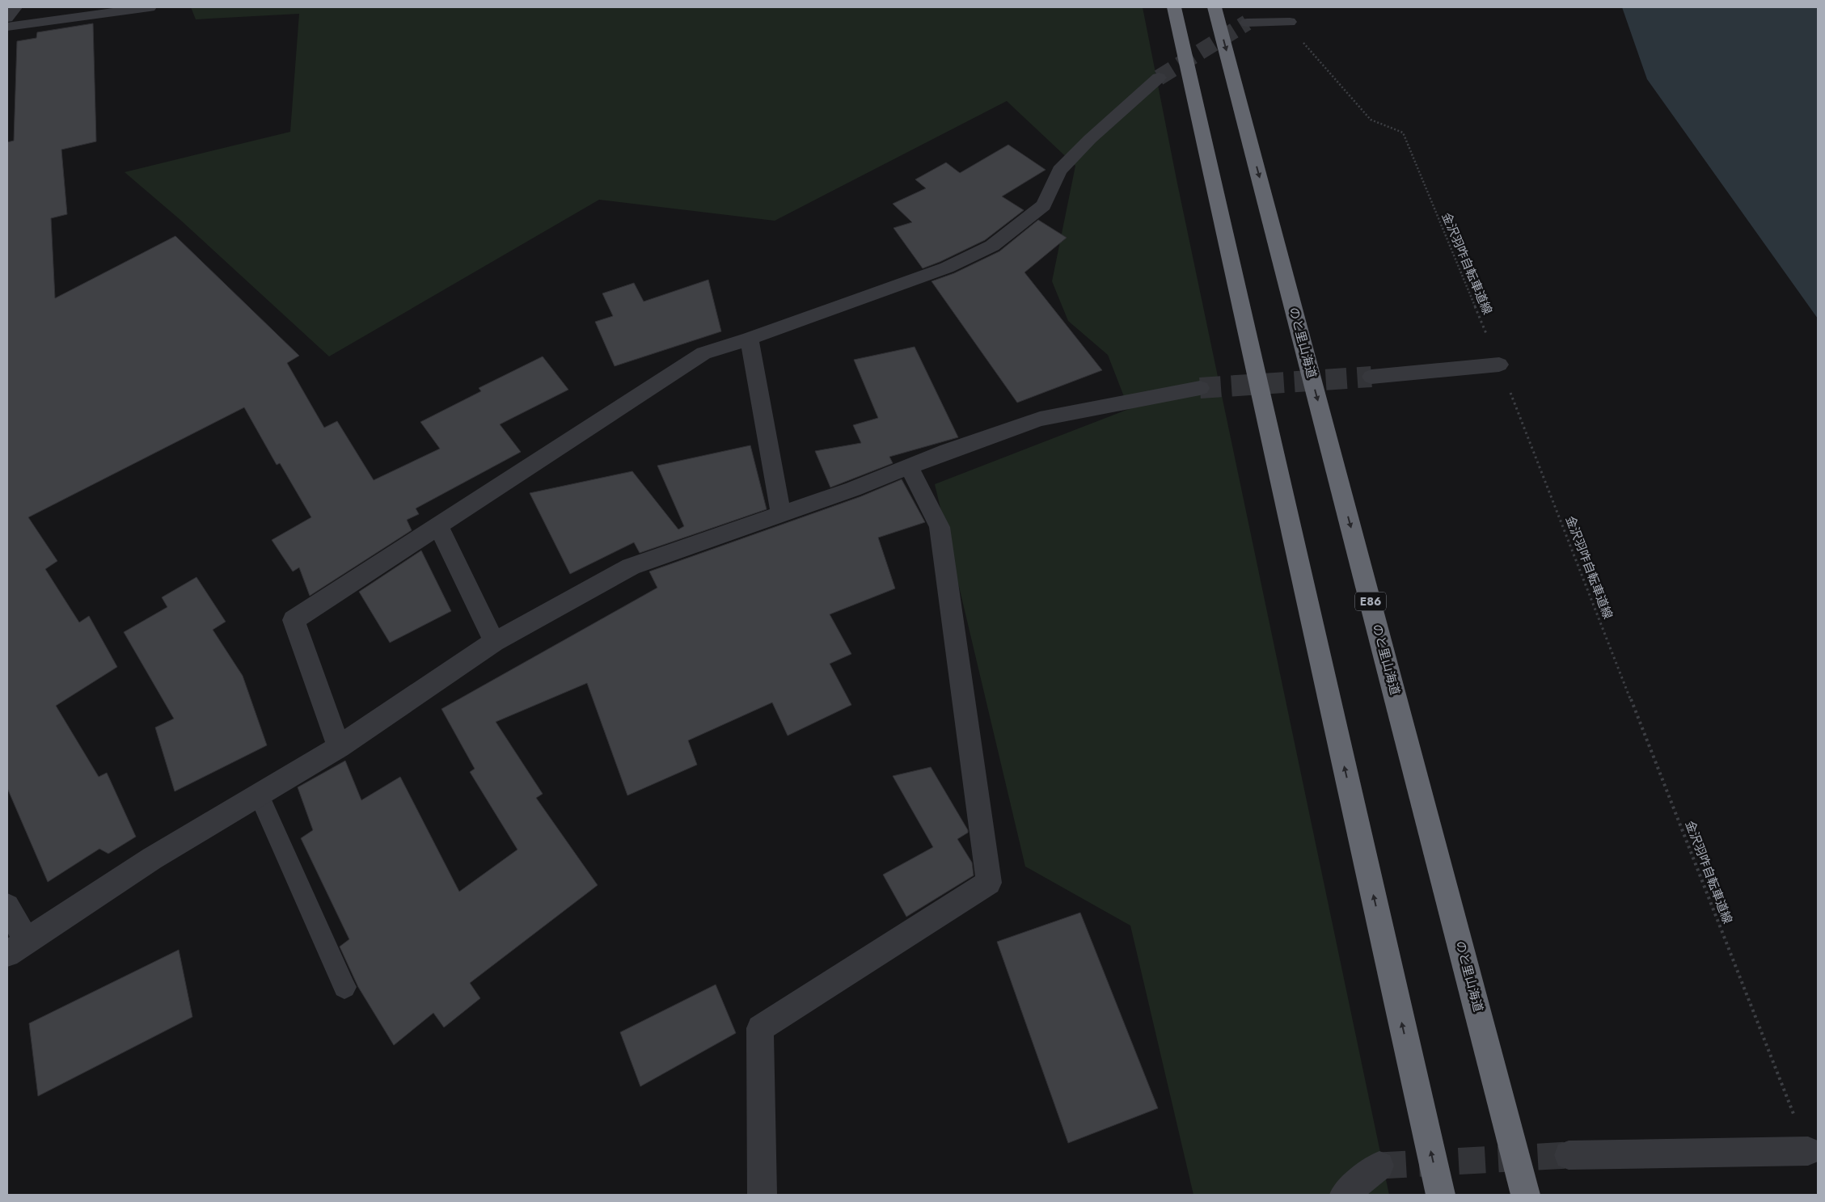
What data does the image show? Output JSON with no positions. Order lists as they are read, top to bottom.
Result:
{
  "streets": {
    "highway": ["のと里山海道", "E86"],
    "path": ["金沢羽咋自転車道線"]
  }
}
